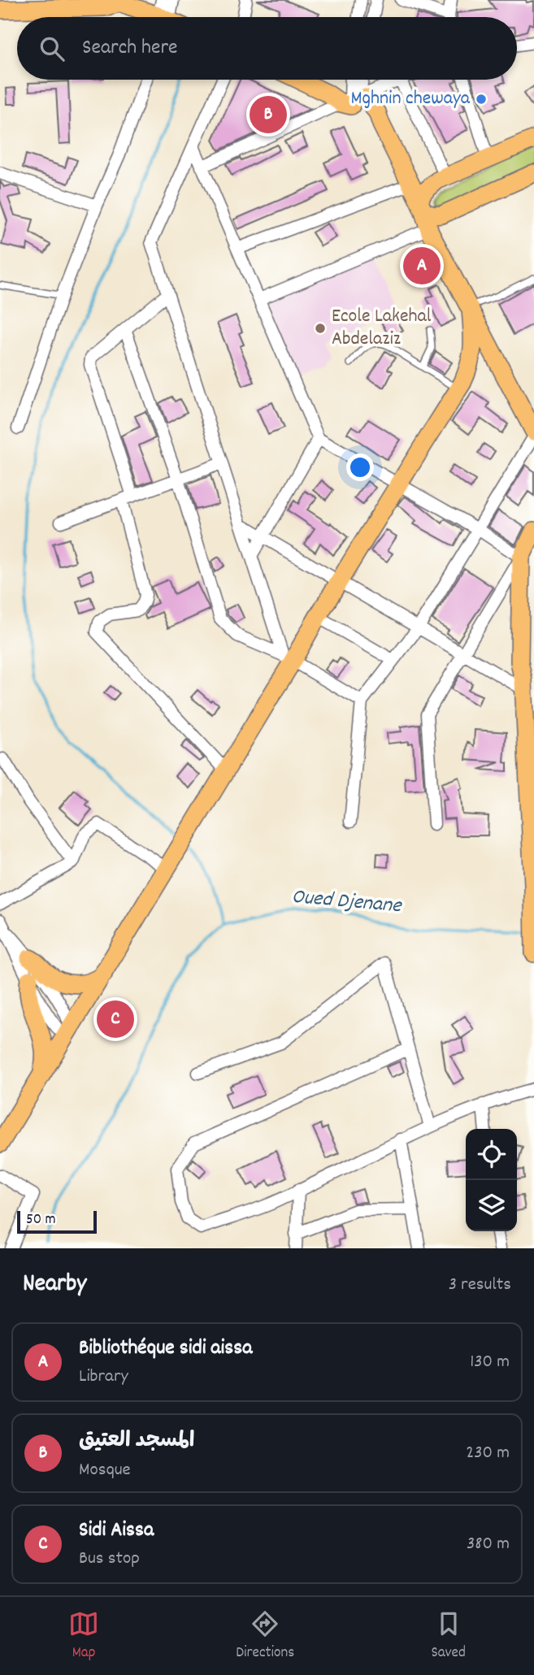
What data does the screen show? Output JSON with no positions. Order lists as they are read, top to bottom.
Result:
{
  "water": ["Oued Djenane"],
  "places": ["Mghnin chewaya", "Ecole Lakehal Abdelaziz"],
  "scale_bar": "50 m",
  "page": {
    "search": "Search here",
    "pins": ["B", "A", "C"],
    "scale": "50 m",
    "heading": ["Nearby", "3 results"],
    "list": [
      {
        "mark": "A",
        "name": "Bibliothéque sidi aissa",
        "note": "Library",
        "value": "130 m"
      },
      {
        "mark": "B",
        "name": "المسجد العتيق",
        "note": "Mosque",
        "value": "230 m"
      },
      {
        "mark": "C",
        "name": "Sidi Aissa",
        "note": "Bus stop",
        "value": "380 m"
      }
    ],
    "nav": ["Map", "Directions", "Saved"]
  }
}
